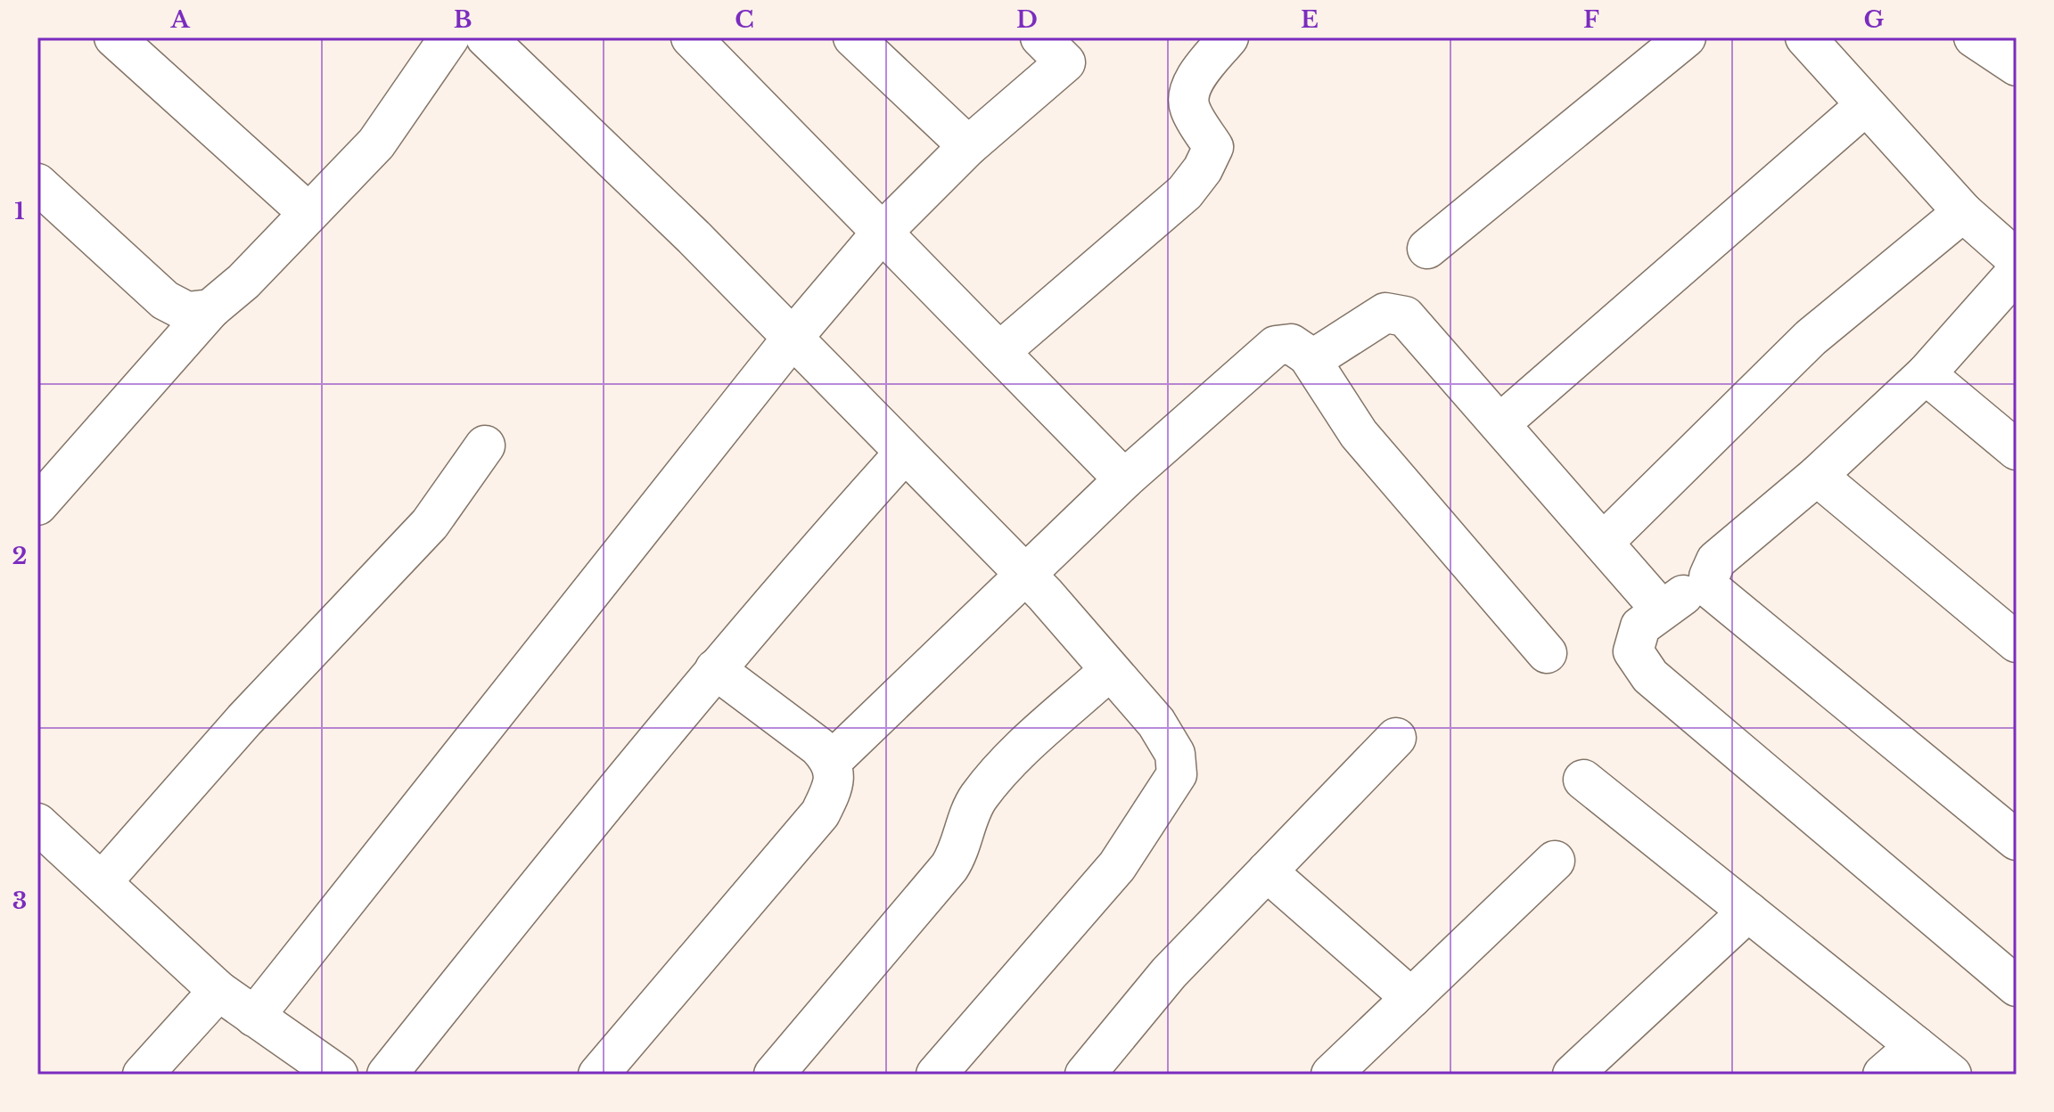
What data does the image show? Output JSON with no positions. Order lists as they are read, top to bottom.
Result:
{
  "grid": {
    "columns": [
      "A",
      "B",
      "C",
      "D",
      "E",
      "F",
      "G"
    ],
    "rows": ["1", "2", "3"]
  }
}
